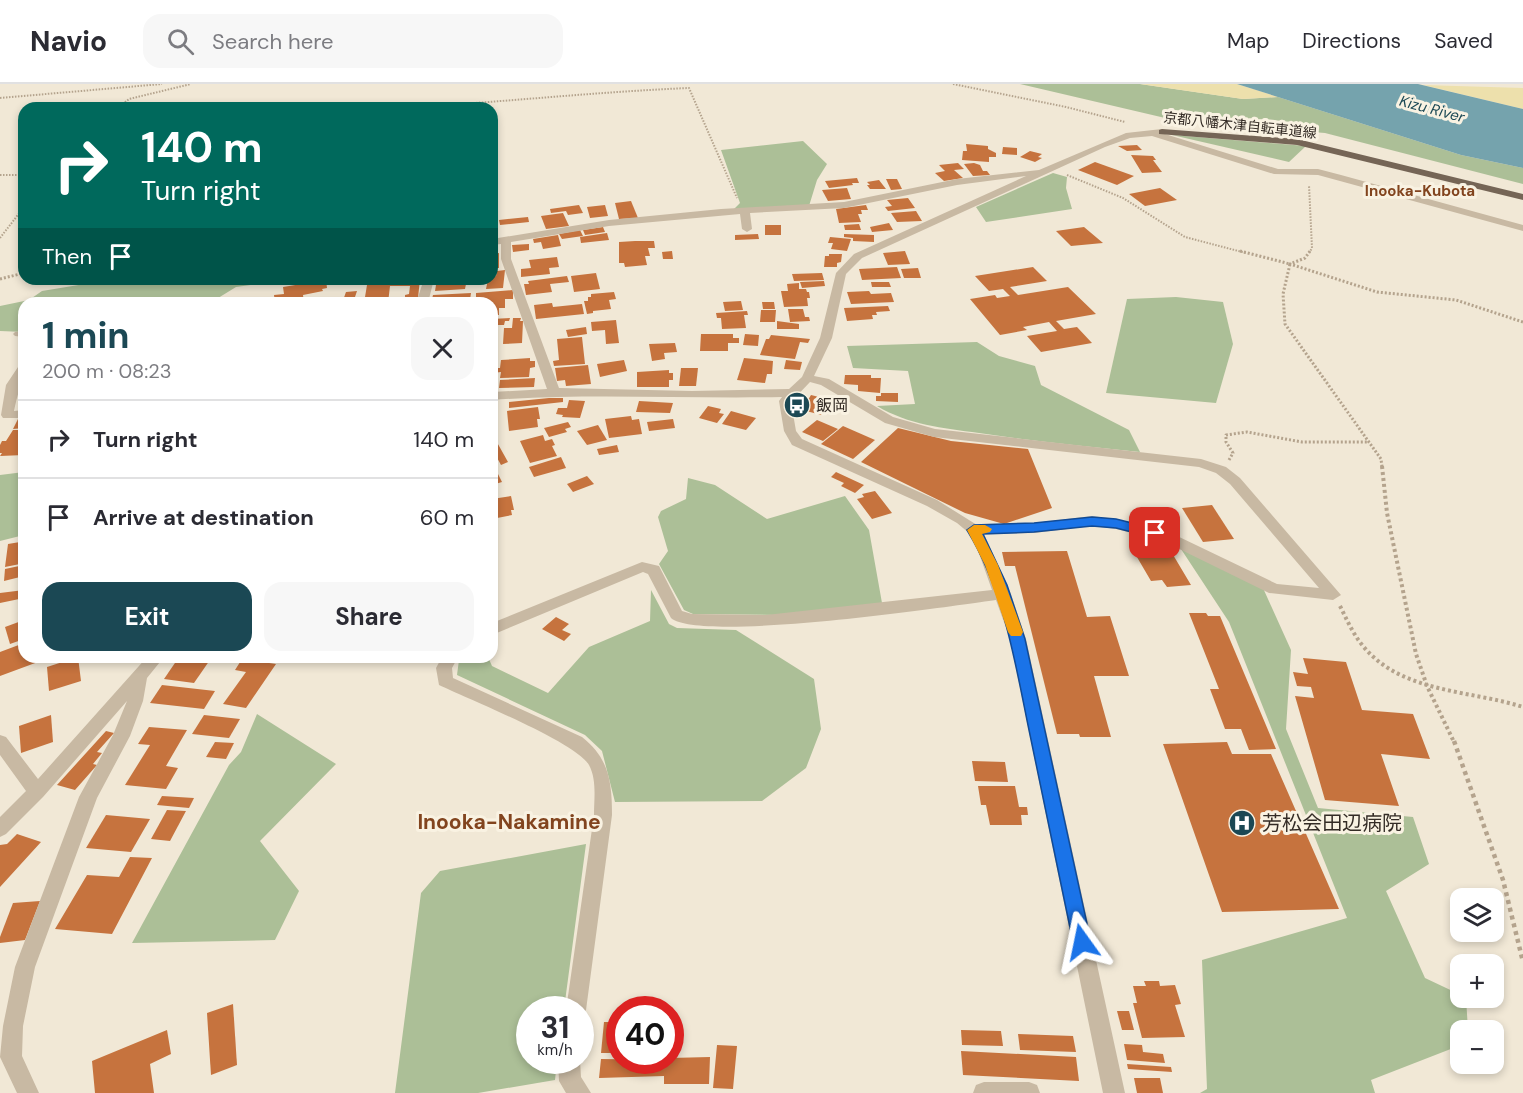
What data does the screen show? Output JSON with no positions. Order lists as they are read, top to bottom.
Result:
{
  "streets": {
    "main road": ["京都八幡木津自転車道線"]
  },
  "districts": ["Inooka-Kubota", "Inooka-Nakamine"],
  "water": ["Kizu River"],
  "places": {
    "bus stop": ["飯岡"],
    "hospital": ["芳松会田辺病院"]
  },
  "page": {
    "header": "Navio",
    "search": "Search here",
    "nav": ["Map", "Directions", "Saved"],
    "turn": ["140 m", "Turn right"],
    "then": "Then",
    "heading": ["1 min", "200 m · 08:23"],
    "list": [
      {
        "name": "Turn right",
        "value": "140 m"
      },
      {
        "name": "Arrive at destination",
        "value": "60 m"
      }
    ],
    "buttons": ["Exit", "Share"],
    "map_buttons": ["+", "−"],
    "speed": "31 km/h",
    "limit": "40"
  }
}
